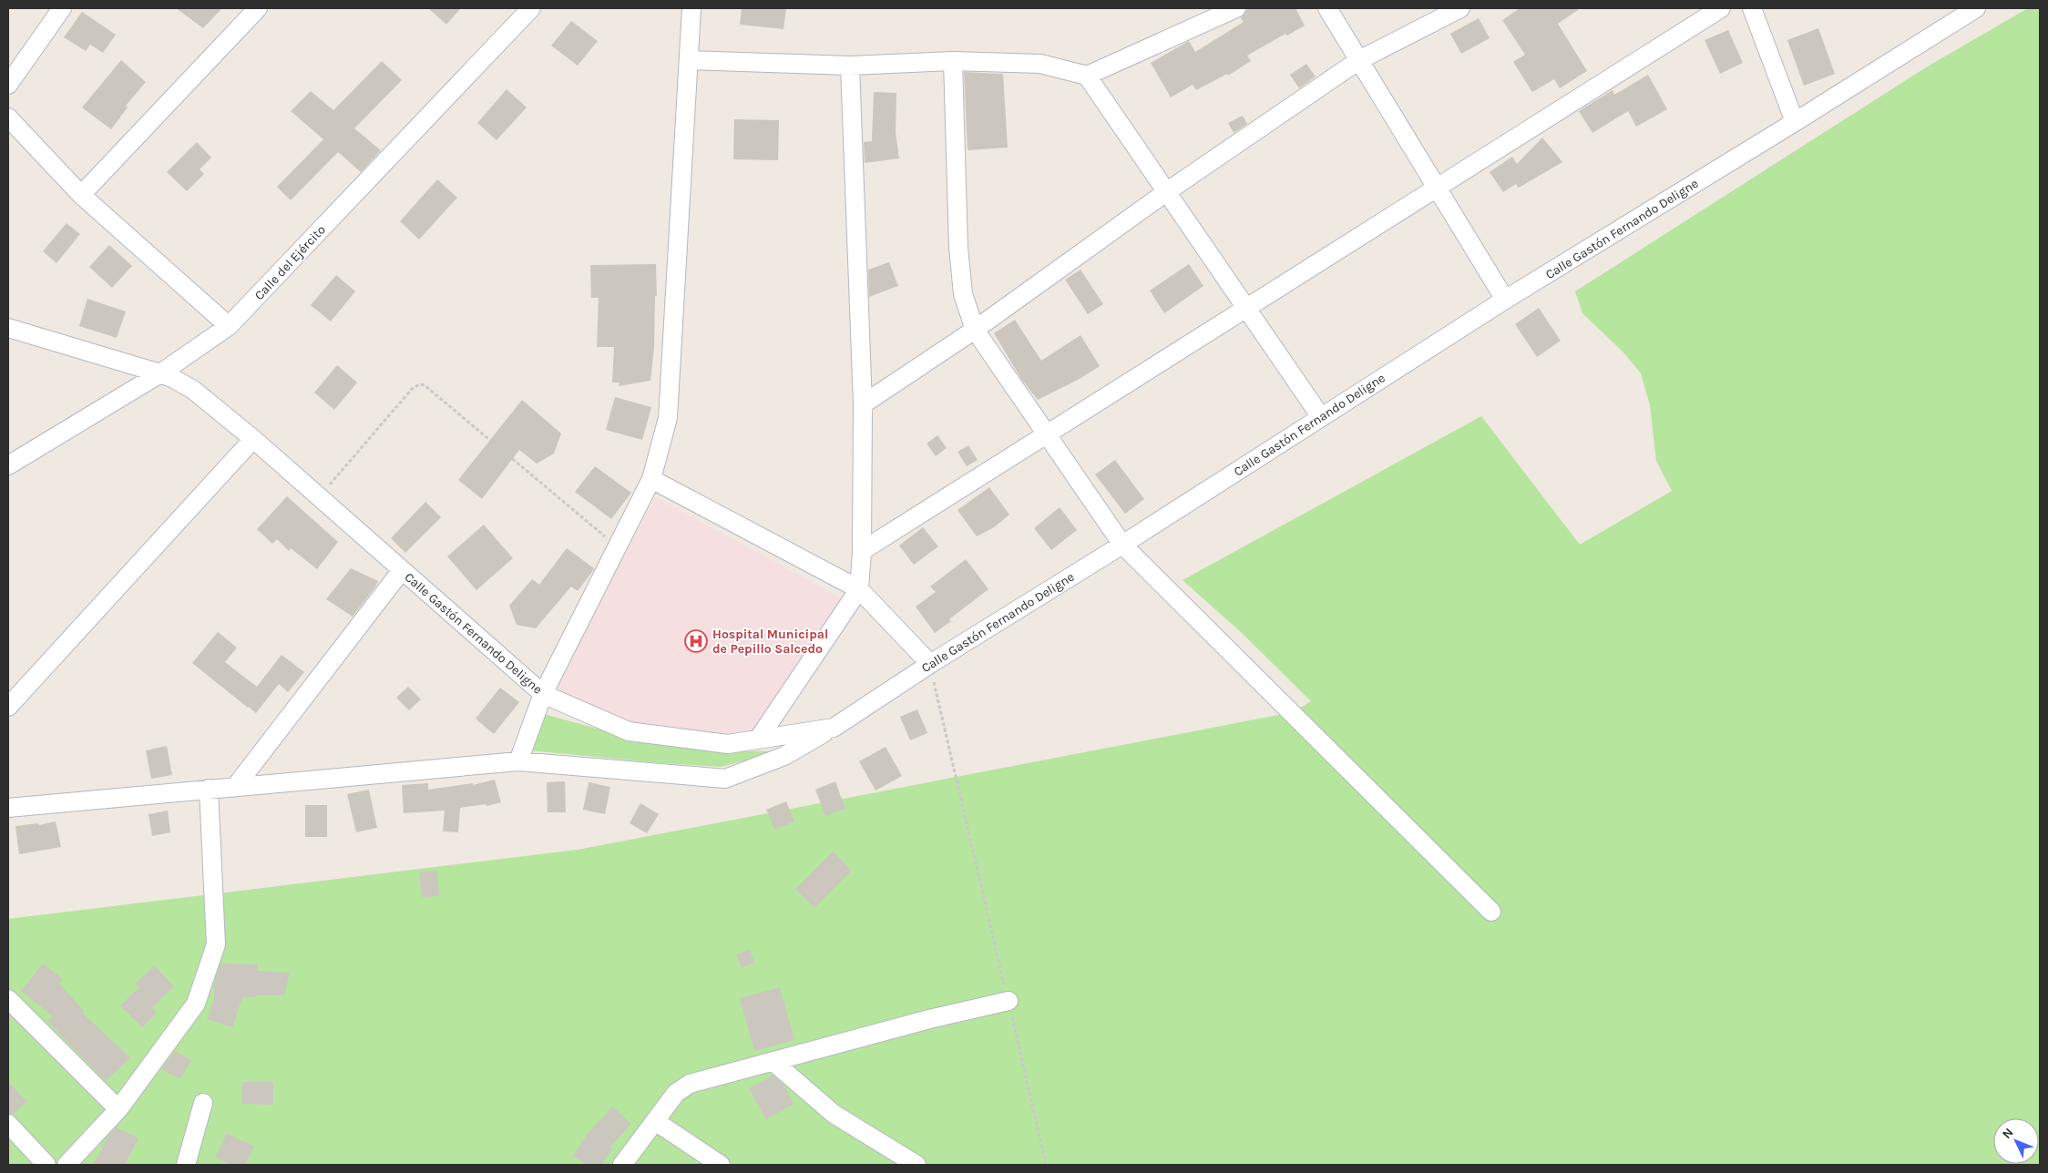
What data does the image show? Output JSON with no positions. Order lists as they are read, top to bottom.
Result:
{
  "streets": {
    "street": ["Calle Gastón Fernando Deligne", "Calle del Ejército"]
  },
  "crossings": [
    ["Calle Gastón Fernando Deligne", "Calle del Ejército"]
  ],
  "places": {
    "hospital": ["Hospital Municipal de Pepillo Salcedo"]
  },
  "north": "top left"
}
